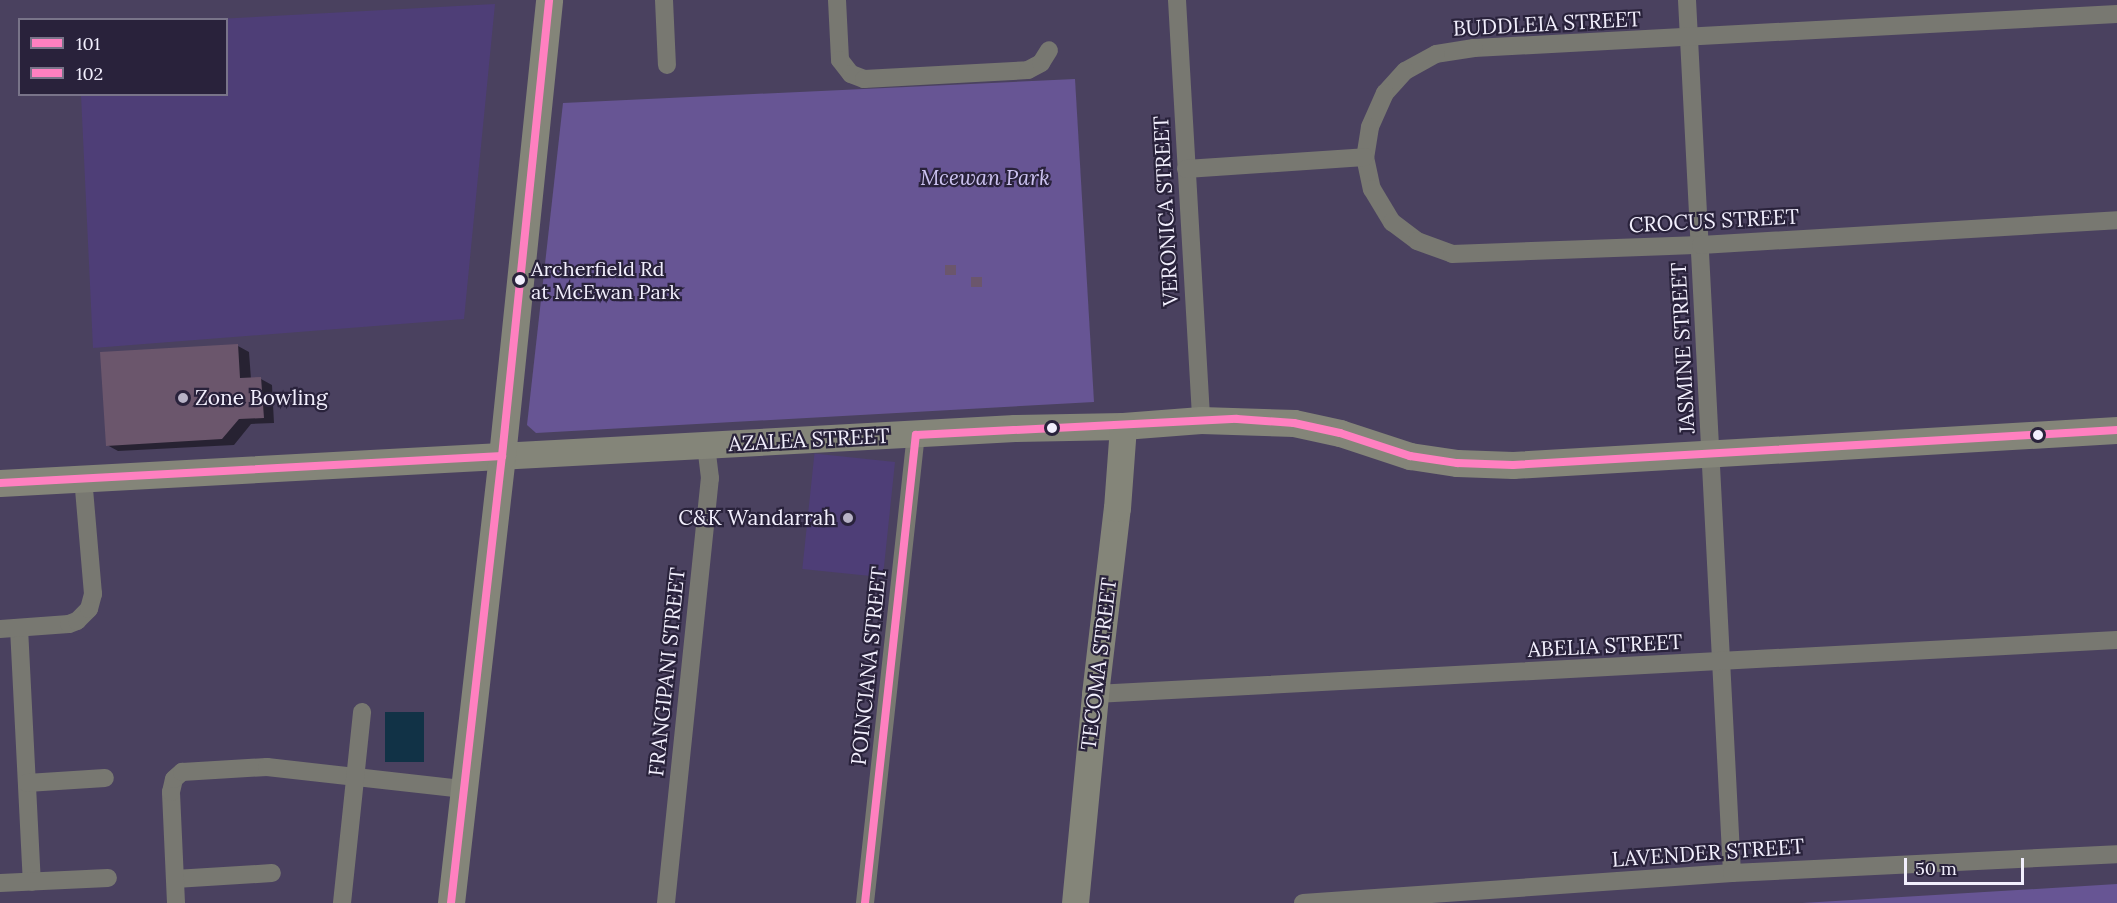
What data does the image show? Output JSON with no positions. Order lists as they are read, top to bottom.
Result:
{
  "streets": {
    "street": [
      "BUDDLEIA STREET",
      "VERONICA STREET",
      "CROCUS STREET",
      "JASMINE STREET",
      "AZALEA STREET",
      "ABELIA STREET",
      "TECOMA STREET",
      "POINCIANA STREET",
      "FRANGIPANI STREET",
      "LAVENDER STREET"
    ]
  },
  "crossings": [
    ["BUDDLEIA STREET", "CROCUS STREET"],
    ["BUDDLEIA STREET", "JASMINE STREET"],
    ["VERONICA STREET", "AZALEA STREET"],
    ["CROCUS STREET", "JASMINE STREET"],
    ["JASMINE STREET", "AZALEA STREET"],
    ["JASMINE STREET", "ABELIA STREET"],
    ["JASMINE STREET", "LAVENDER STREET"],
    ["AZALEA STREET", "TECOMA STREET"],
    ["AZALEA STREET", "POINCIANA STREET"],
    ["AZALEA STREET", "FRANGIPANI STREET"],
    ["ABELIA STREET", "TECOMA STREET"]
  ],
  "parks": ["Mcewan Park"],
  "places": ["Archerfield Rd at McEwan Park", "Zone Bowling", "C&K Wandarrah"],
  "lines": ["transit line 101", "transit line 102"],
  "legend": ["101", "102"],
  "scale_bar": "50 m"
}
